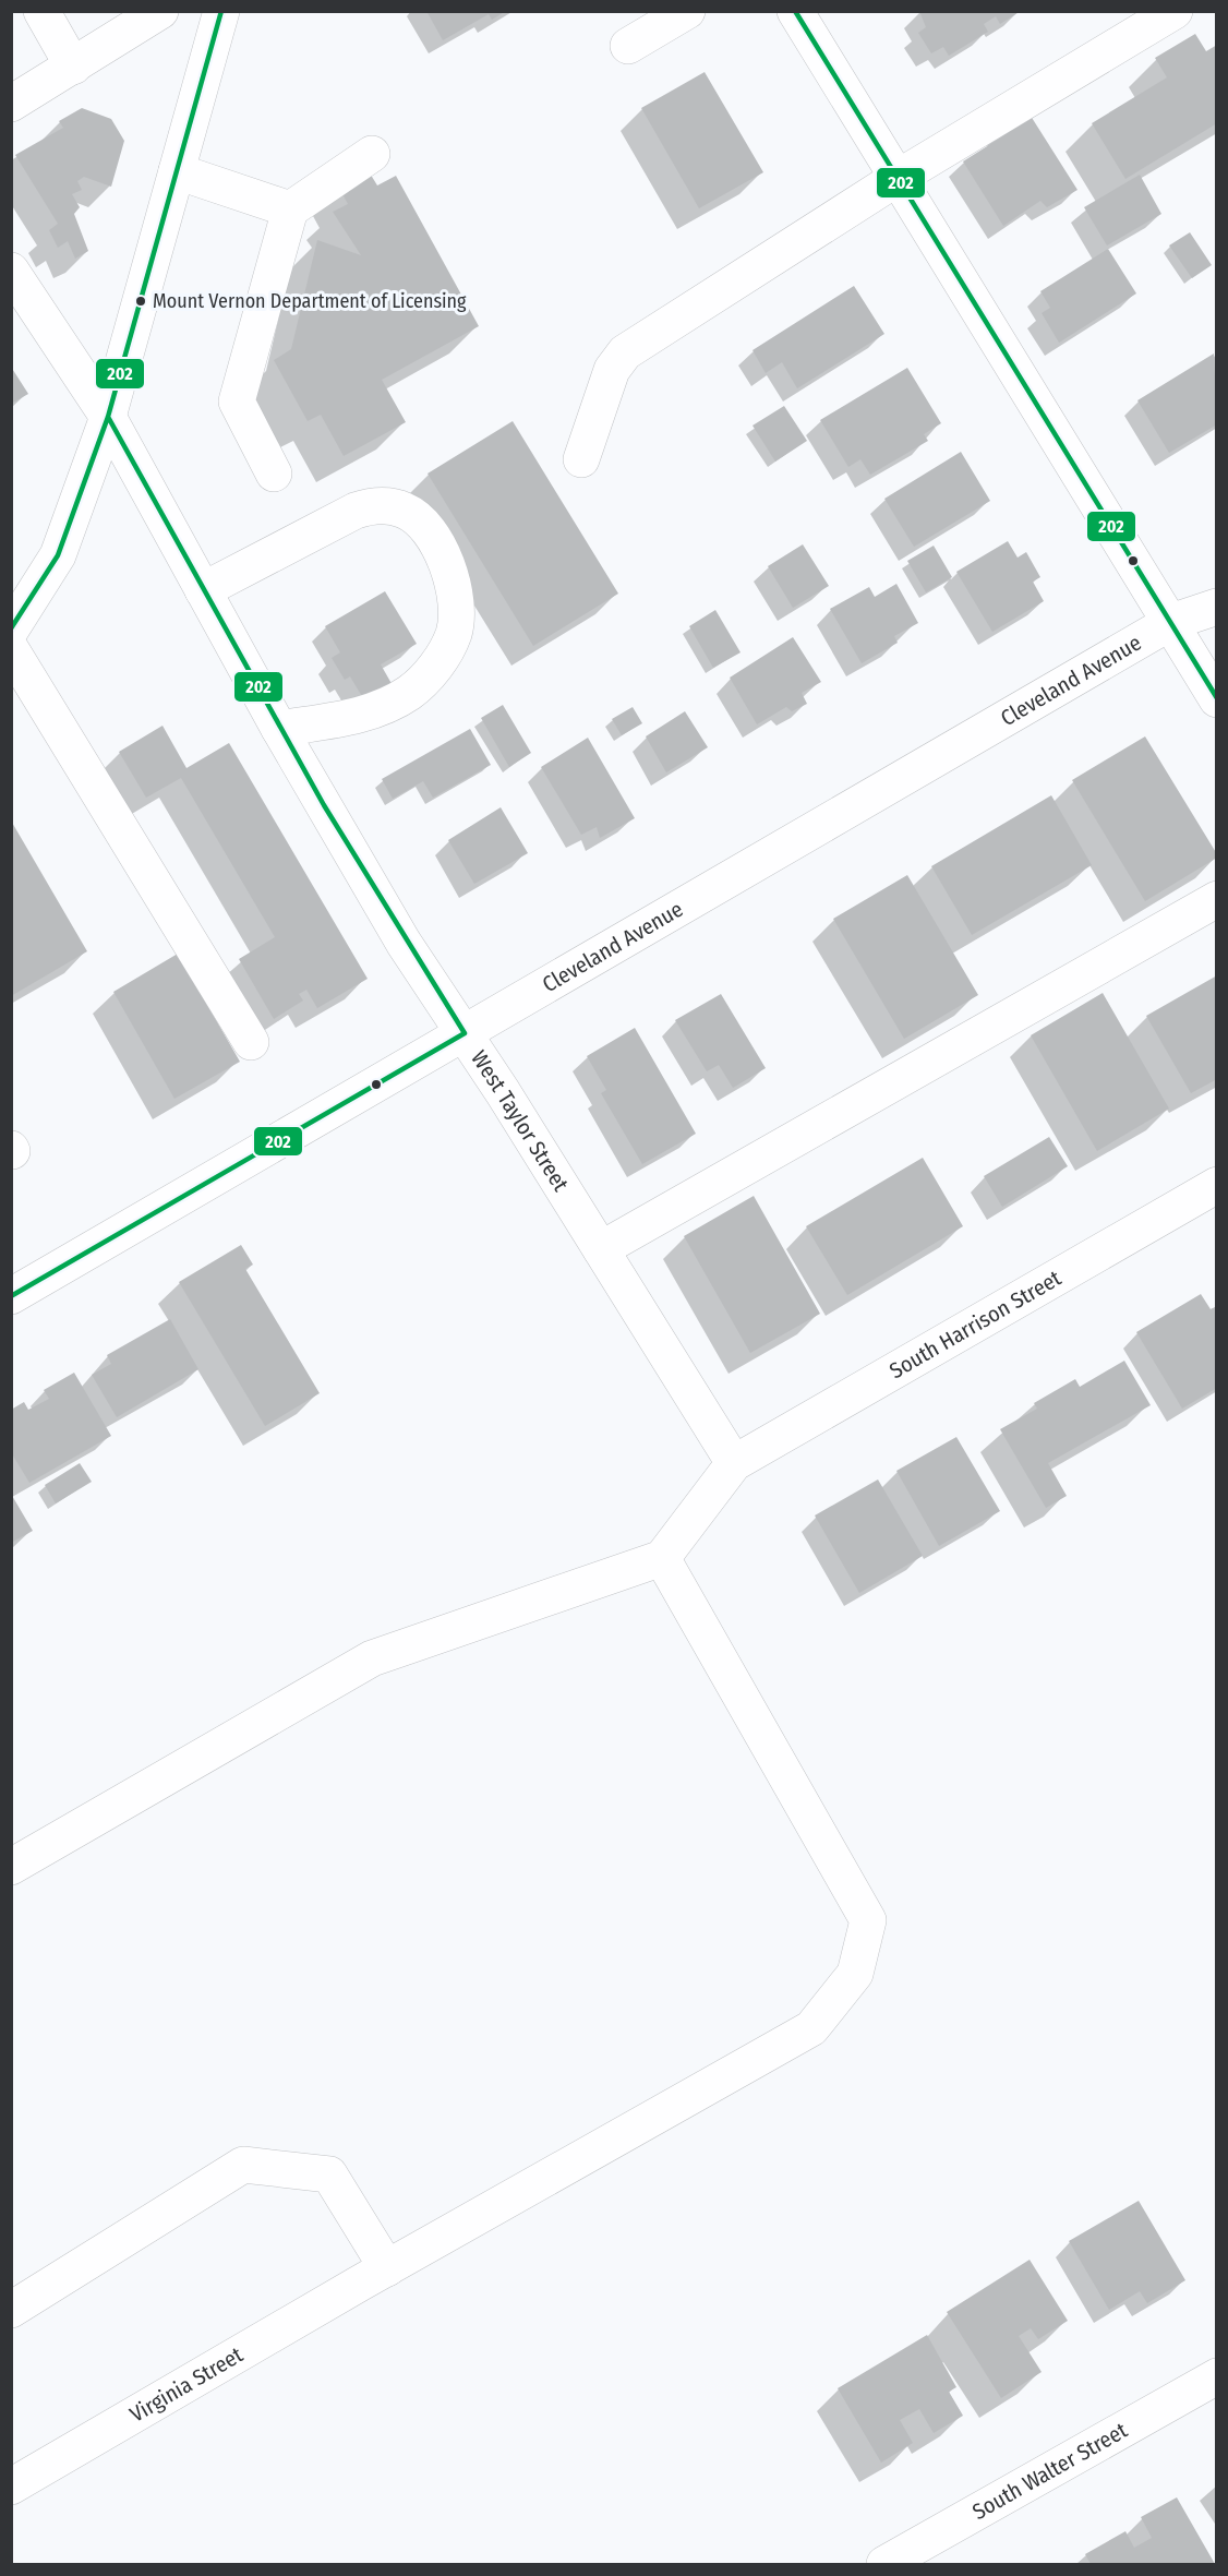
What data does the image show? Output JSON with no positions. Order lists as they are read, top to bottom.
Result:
{
  "streets": {
    "street": [
      "Cleveland Avenue",
      "West Taylor Street",
      "South Harrison Street",
      "Virginia Street",
      "South Walter Street"
    ]
  },
  "crossings": [
    ["Cleveland Avenue", "West Taylor Street"],
    ["West Taylor Street", "South Harrison Street"]
  ],
  "places": ["Mount Vernon Department of Licensing"],
  "lines": ["transit line 202"]
}
